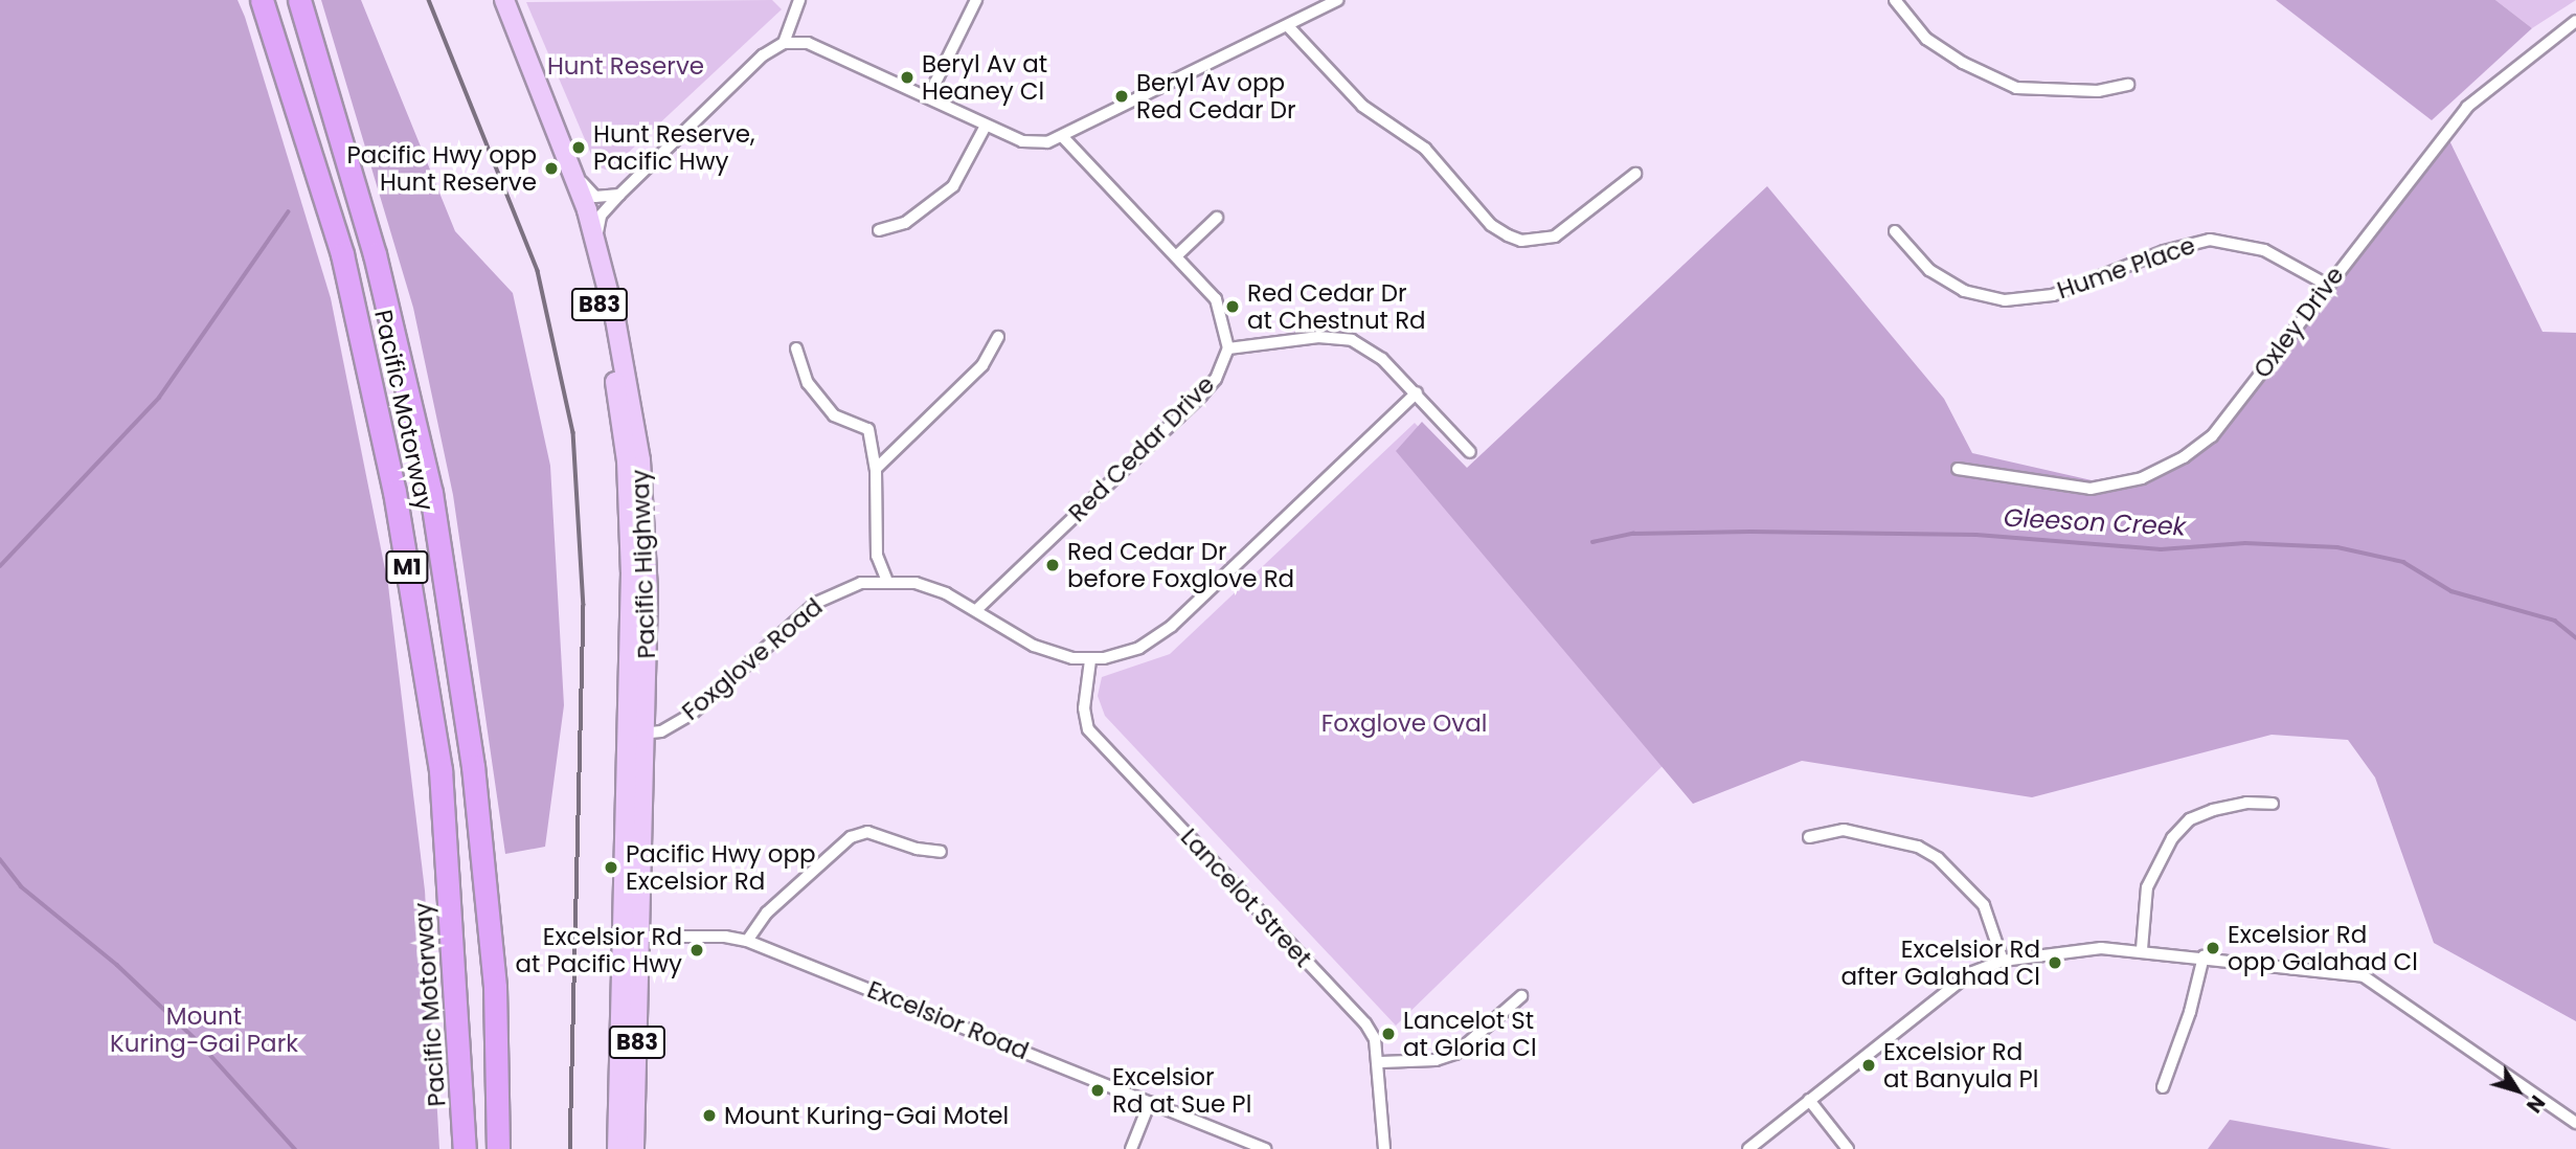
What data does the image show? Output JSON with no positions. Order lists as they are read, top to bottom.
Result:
{
  "streets": {
    "highway": ["Pacific Motorway", "M1"],
    "main road": ["B83", "Pacific Highway"],
    "street": [
      "Hume Place",
      "Oxley Drive",
      "Red Cedar Drive",
      "Foxglove Road",
      "Lancelot Street",
      "Excelsior Road"
    ]
  },
  "crossings": [
    ["Hume Place", "Oxley Drive"],
    ["Red Cedar Drive", "Foxglove Road"],
    ["Pacific Highway", "Foxglove Road"],
    ["Pacific Highway", "Excelsior Road"],
    ["Foxglove Road", "Lancelot Street"]
  ],
  "water": ["Gleeson Creek"],
  "parks": ["Hunt Reserve", "Foxglove Oval", "Mount Kuring-Gai Park"],
  "places": [
    "Beryl Av at Heaney Cl",
    "Beryl Av opp Red Cedar Dr",
    "Hunt Reserve, Pacific Hwy",
    "Pacific Hwy opp Hunt Reserve",
    "Red Cedar Dr at Chestnut Rd",
    "Red Cedar Dr before Foxglove Rd",
    "Pacific Hwy opp Excelsior Rd",
    "Excelsior Rd opp Galahad Cl",
    "Excelsior Rd at Pacific Hwy",
    "Excelsior Rd after Galahad Cl",
    "Lancelot St at Gloria Cl",
    "Excelsior Rd at Banyula Pl",
    "Excelsior Rd at Sue Pl",
    "Mount Kuring-Gai Motel"
  ],
  "north": "bottom right"
}
